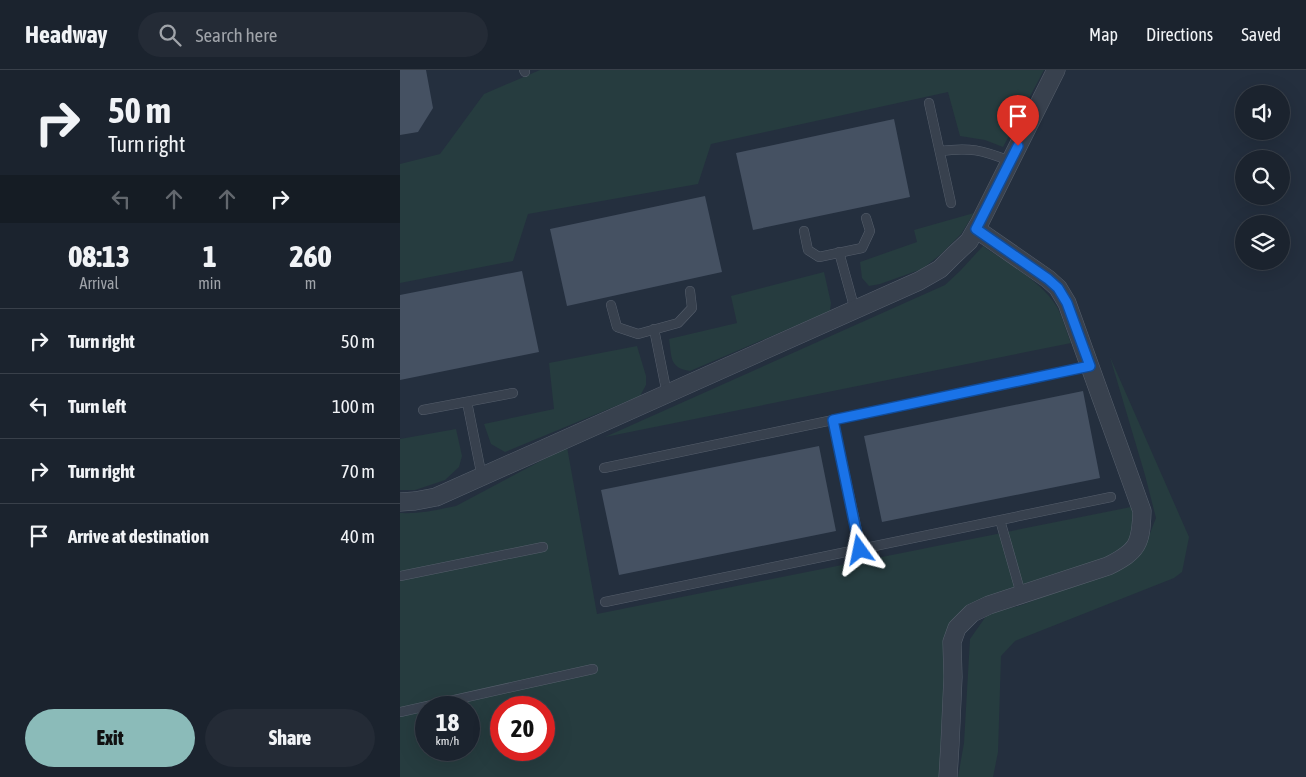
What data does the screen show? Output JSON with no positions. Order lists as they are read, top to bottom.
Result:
{
  "page": {
    "header": "Headway",
    "search": "Search here",
    "nav": ["Map", "Directions", "Saved"],
    "turn": ["50 m", "Turn right"],
    "eta": [
      "08:13",
      "Arrival",
      "1",
      "min",
      "260",
      "m"
    ],
    "list": [
      {
        "name": "Turn right",
        "value": "50 m"
      },
      {
        "name": "Turn left",
        "value": "100 m"
      },
      {
        "name": "Turn right",
        "value": "70 m"
      },
      {
        "name": "Arrive at destination",
        "value": "40 m"
      }
    ],
    "speed": "18 km/h",
    "limit": "20",
    "buttons": ["Exit", "Share"]
  }
}
